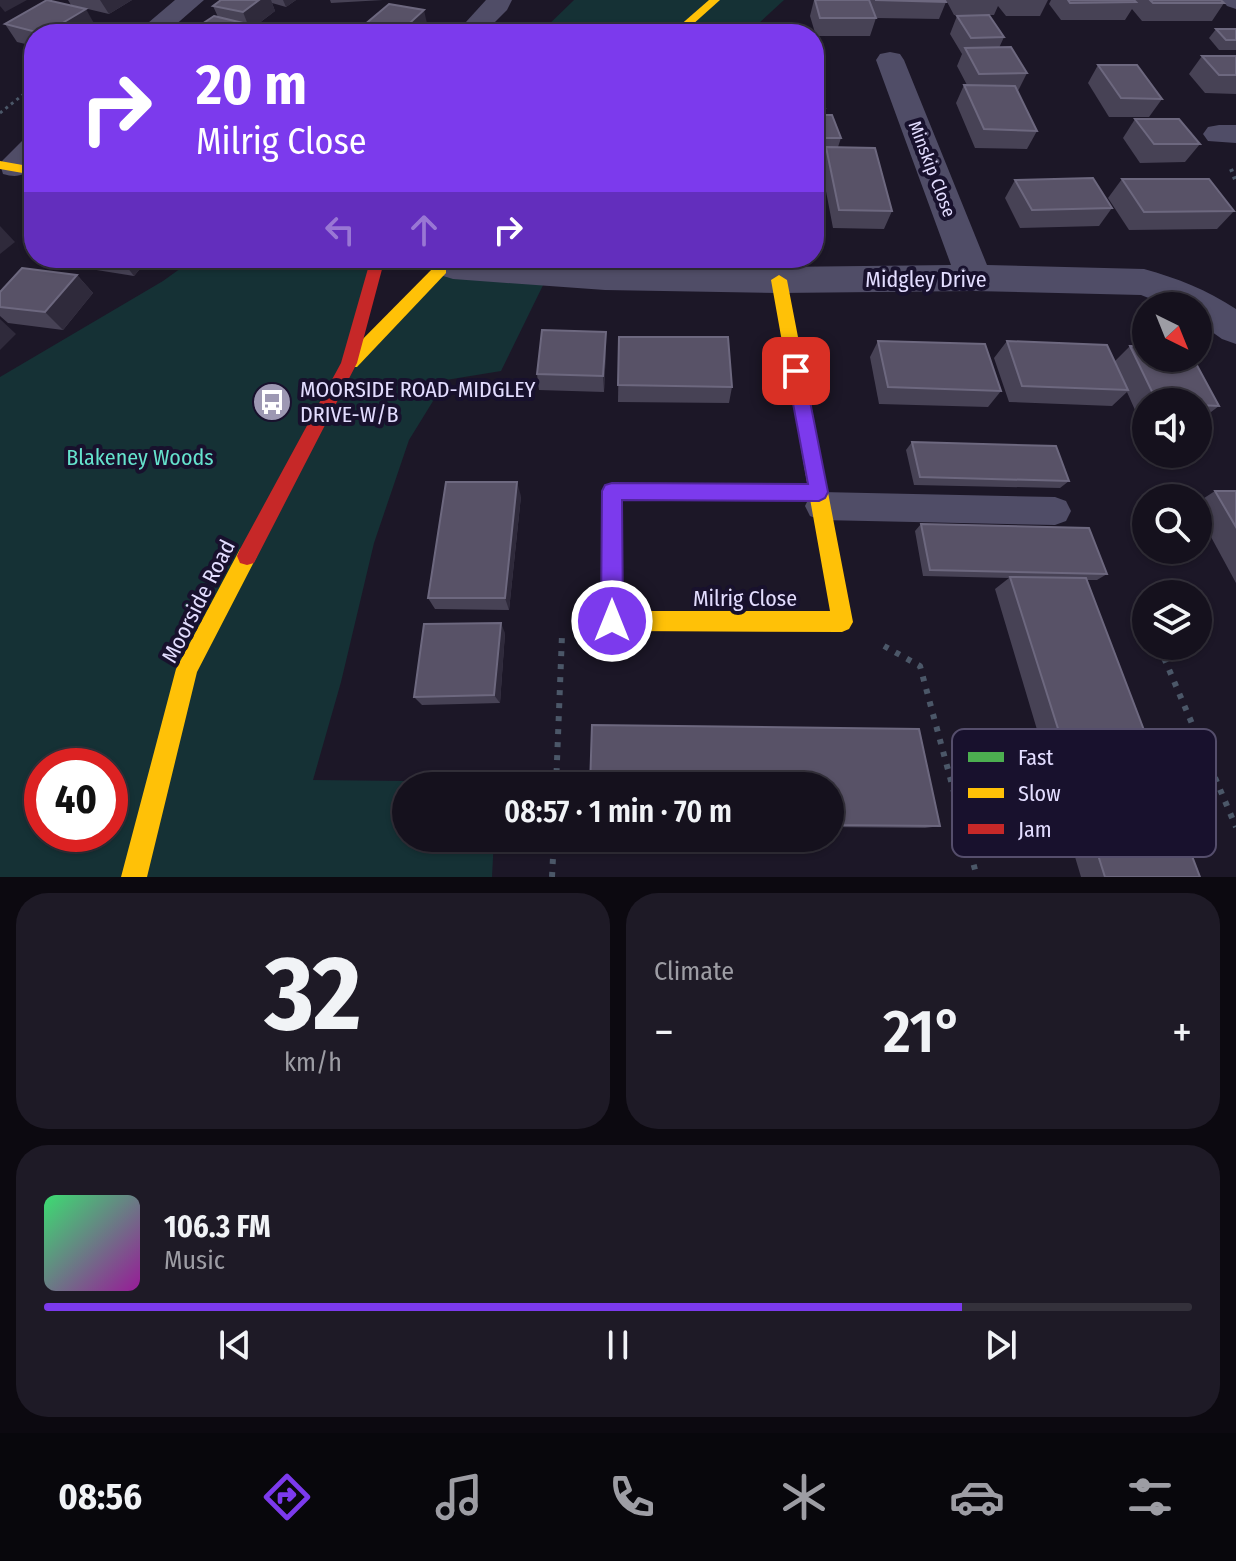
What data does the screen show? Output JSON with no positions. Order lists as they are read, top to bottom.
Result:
{
  "streets": {
    "street": [
      "Minskip Close",
      "Midgley Drive",
      "Milrig Close",
      "Moorside Road"
    ]
  },
  "crossings": [
    ["Minskip Close", "Midgley Drive"]
  ],
  "parks": ["Blakeney Woods"],
  "places": {
    "bus stop": ["MOORSIDE ROAD-MIDGLEY DRIVE-W/B"]
  },
  "legend": ["Fast", "Slow", "Jam"],
  "north": "bottom right",
  "page": {
    "turn": ["20 m", "Milrig Close"],
    "limit": "40",
    "trip": "08:57 · 1 min · 70 m",
    "tile": [
      ["32", "km/h"],
      "Climate"
    ],
    "heat": ["−", "21°", "+"],
    "song": ["106.3 FM", "Music"],
    "tabs": "08:56"
  }
}
